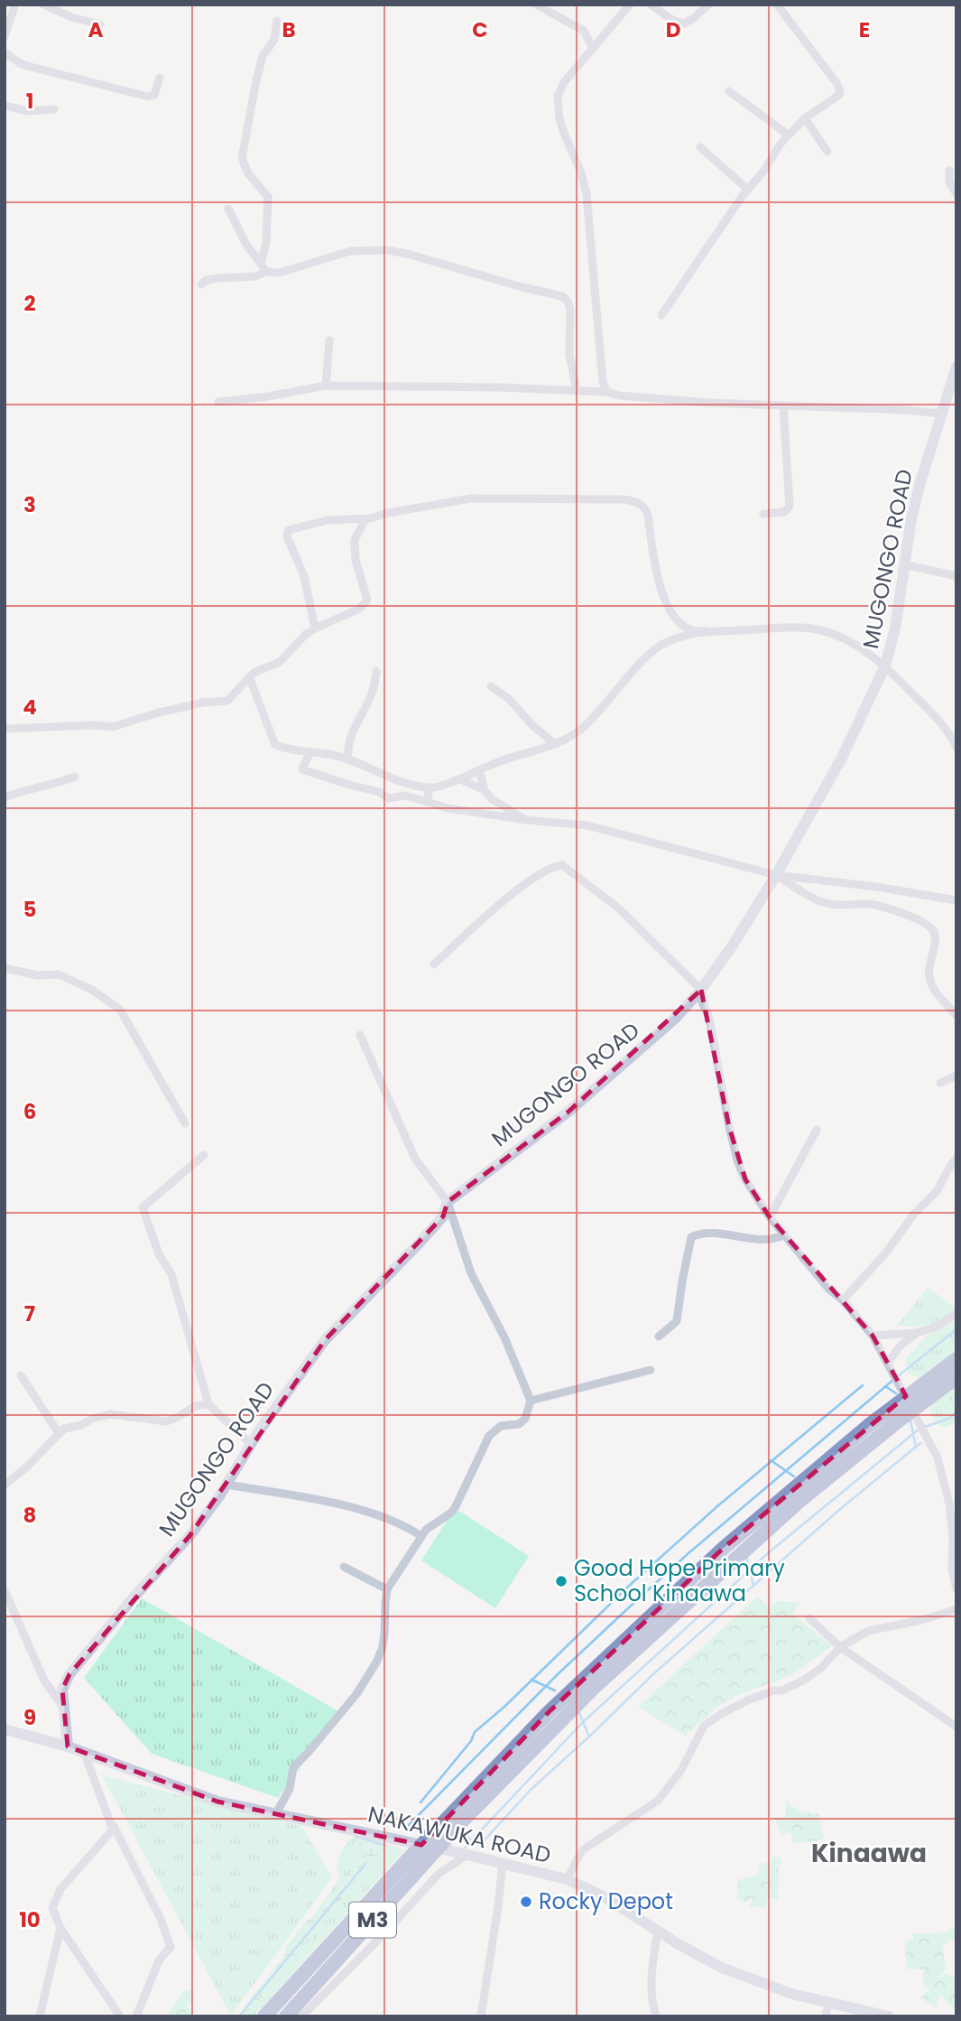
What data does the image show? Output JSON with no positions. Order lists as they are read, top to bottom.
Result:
{
  "streets": {
    "highway": ["M3"],
    "street": ["MUGONGO ROAD", "NAKAWUKA ROAD"]
  },
  "crossings": [
    ["MUGONGO ROAD", "NAKAWUKA ROAD"]
  ],
  "districts": ["Kinaawa"],
  "places": ["Good Hope Primary School Kinaawa", "Rocky Depot"],
  "grid": {
    "columns": [
      "A",
      "B",
      "C",
      "D",
      "E"
    ],
    "rows": [
      "1",
      "2",
      "3",
      "4",
      "5",
      "6",
      "7",
      "8",
      "9",
      "10"
    ]
  }
}
